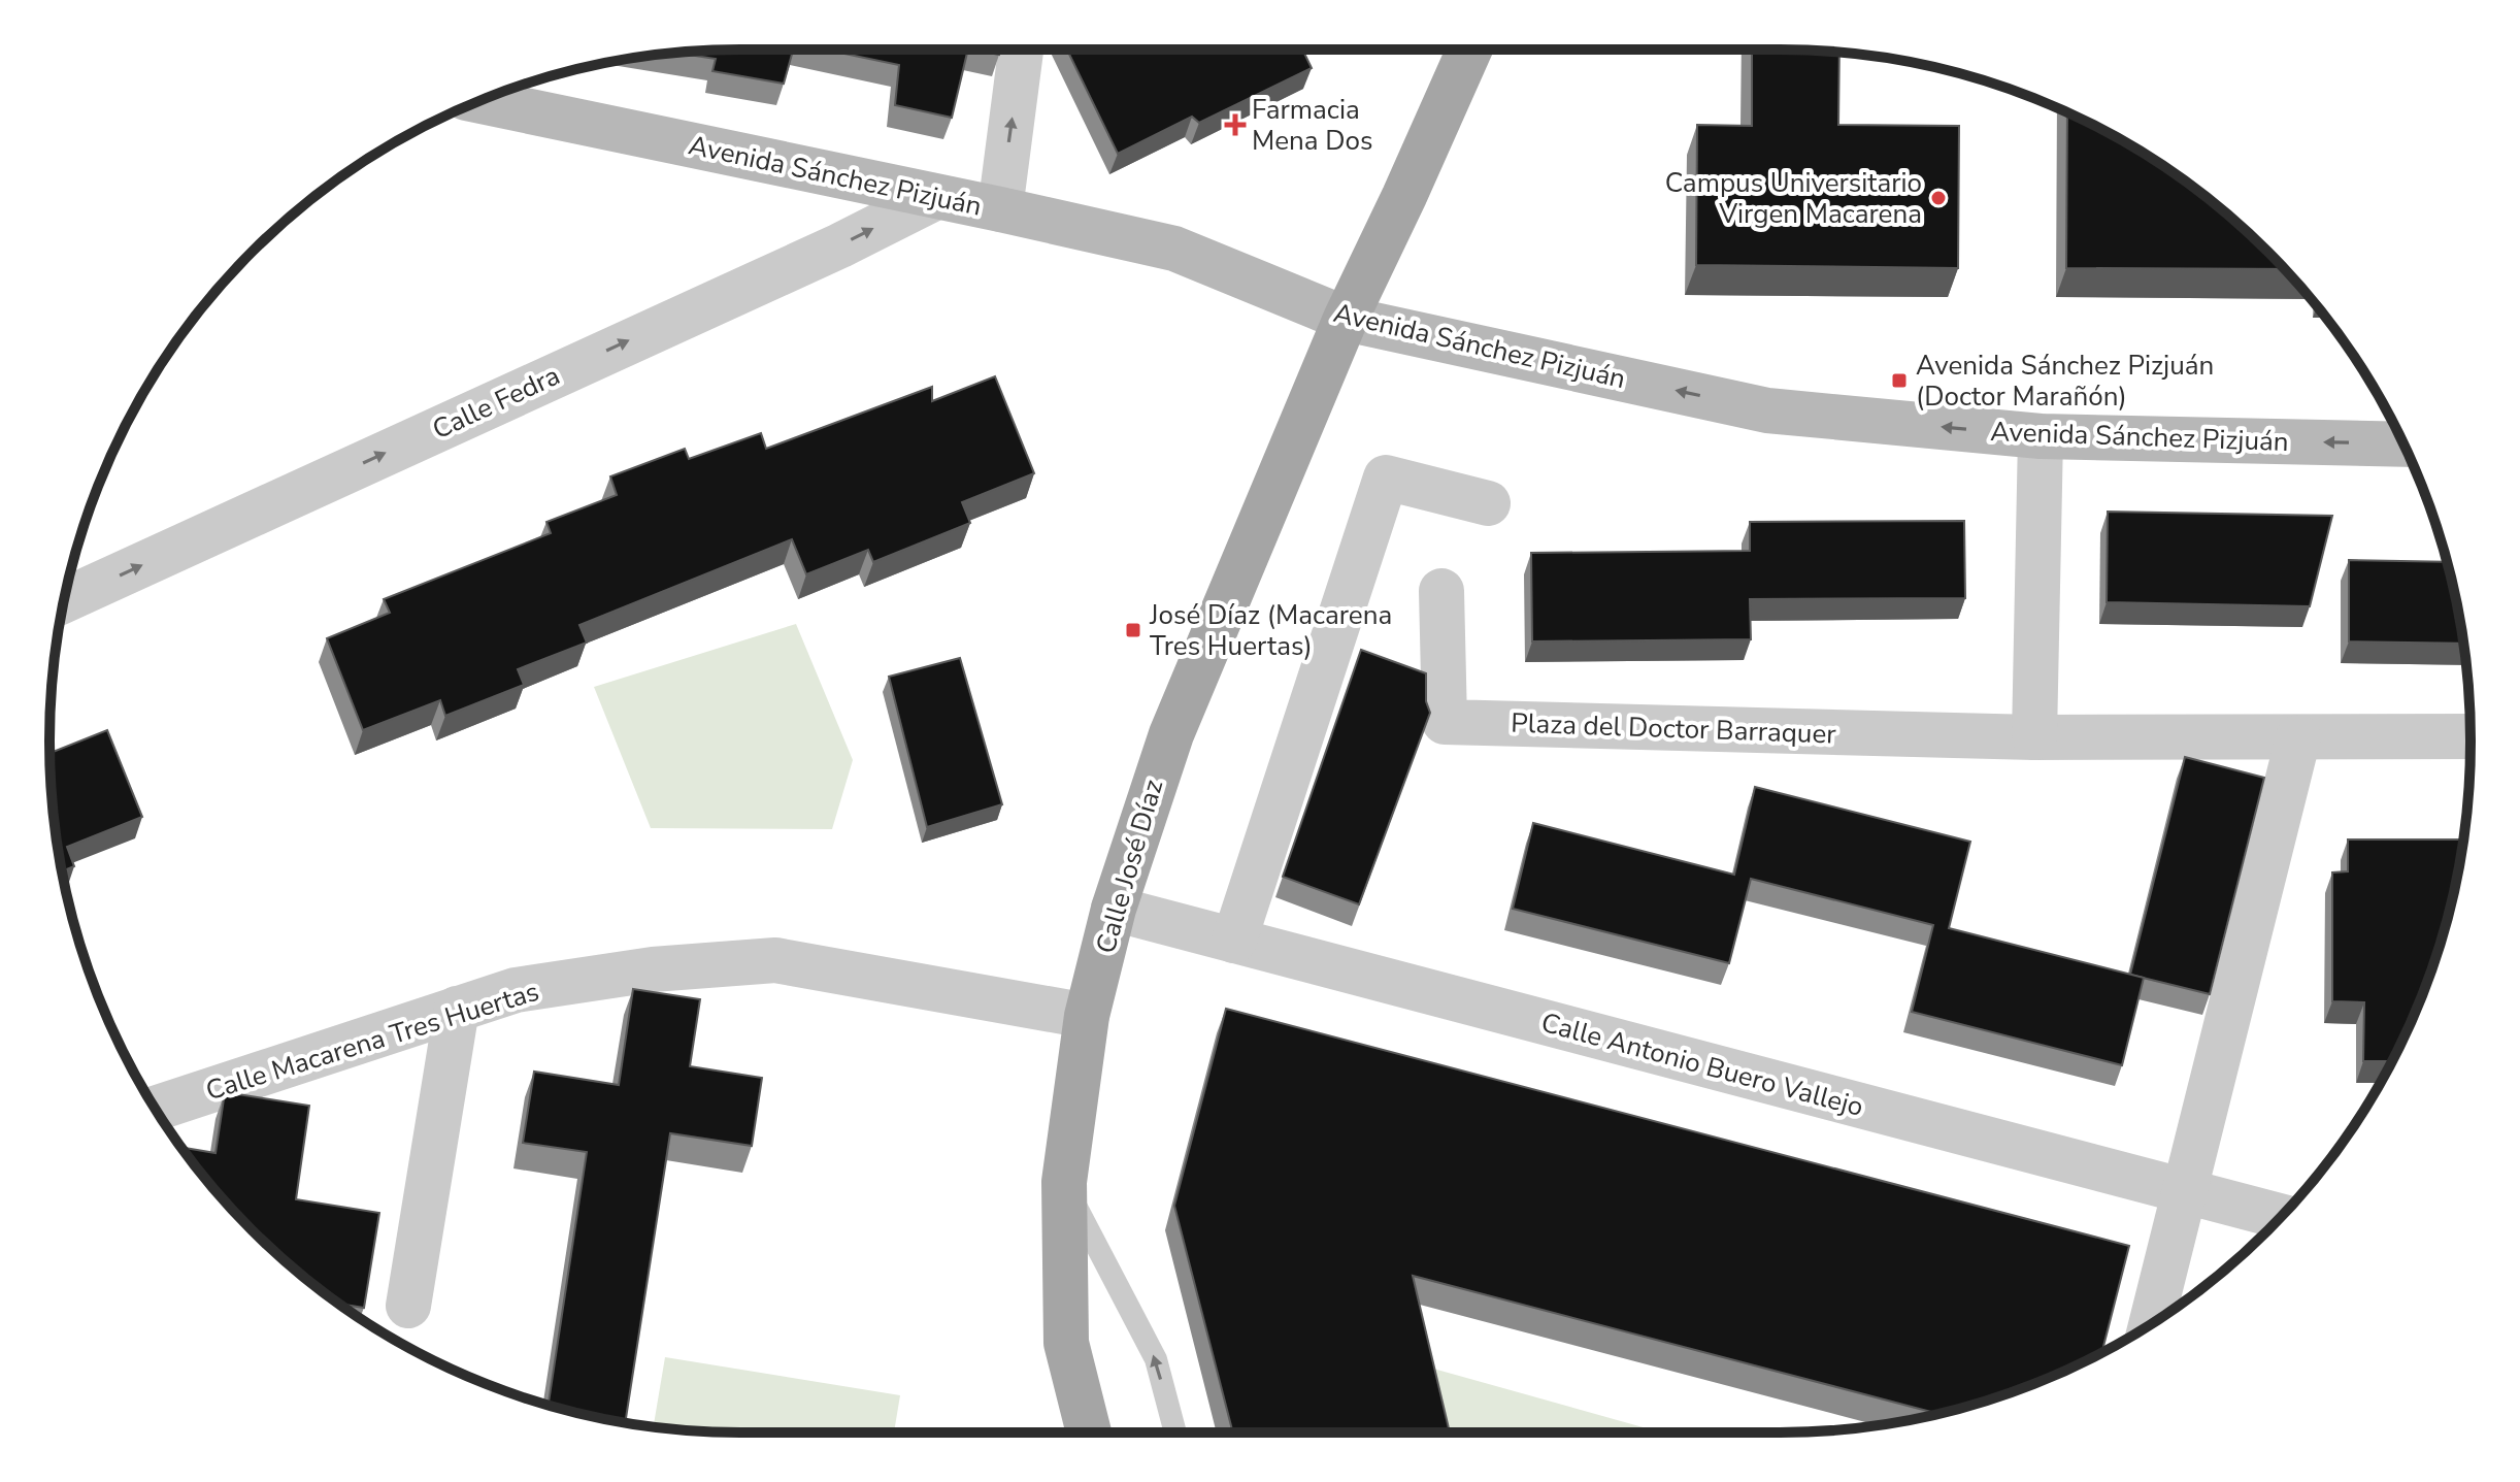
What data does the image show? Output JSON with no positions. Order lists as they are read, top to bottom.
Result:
{
  "streets": {
    "main road": ["Calle José Díaz"],
    "street": [
      "Avenida Sánchez Pizjuán",
      "Calle Fedra",
      "Plaza del Doctor Barraquer",
      "Calle Macarena Tres Huertas",
      "Calle Antonio Buero Vallejo"
    ]
  },
  "crossings": [
    ["Avenida Sánchez Pizjuán", "Calle Fedra"],
    ["Avenida Sánchez Pizjuán", "Calle José Díaz"],
    ["Calle José Díaz", "Calle Macarena Tres Huertas"],
    ["Calle José Díaz", "Calle Antonio Buero Vallejo"]
  ],
  "one_way": ["Avenida Sánchez Pizjuán", "Calle Fedra"],
  "places": {
    "health": ["Farmacia Mena Dos"],
    "other": ["Campus Universitario Virgen Macarena"],
    "transit": ["Avenida Sánchez Pizjuán (Doctor Marañón)", "José Díaz (Macarena Tres Huertas)"]
  }
}
